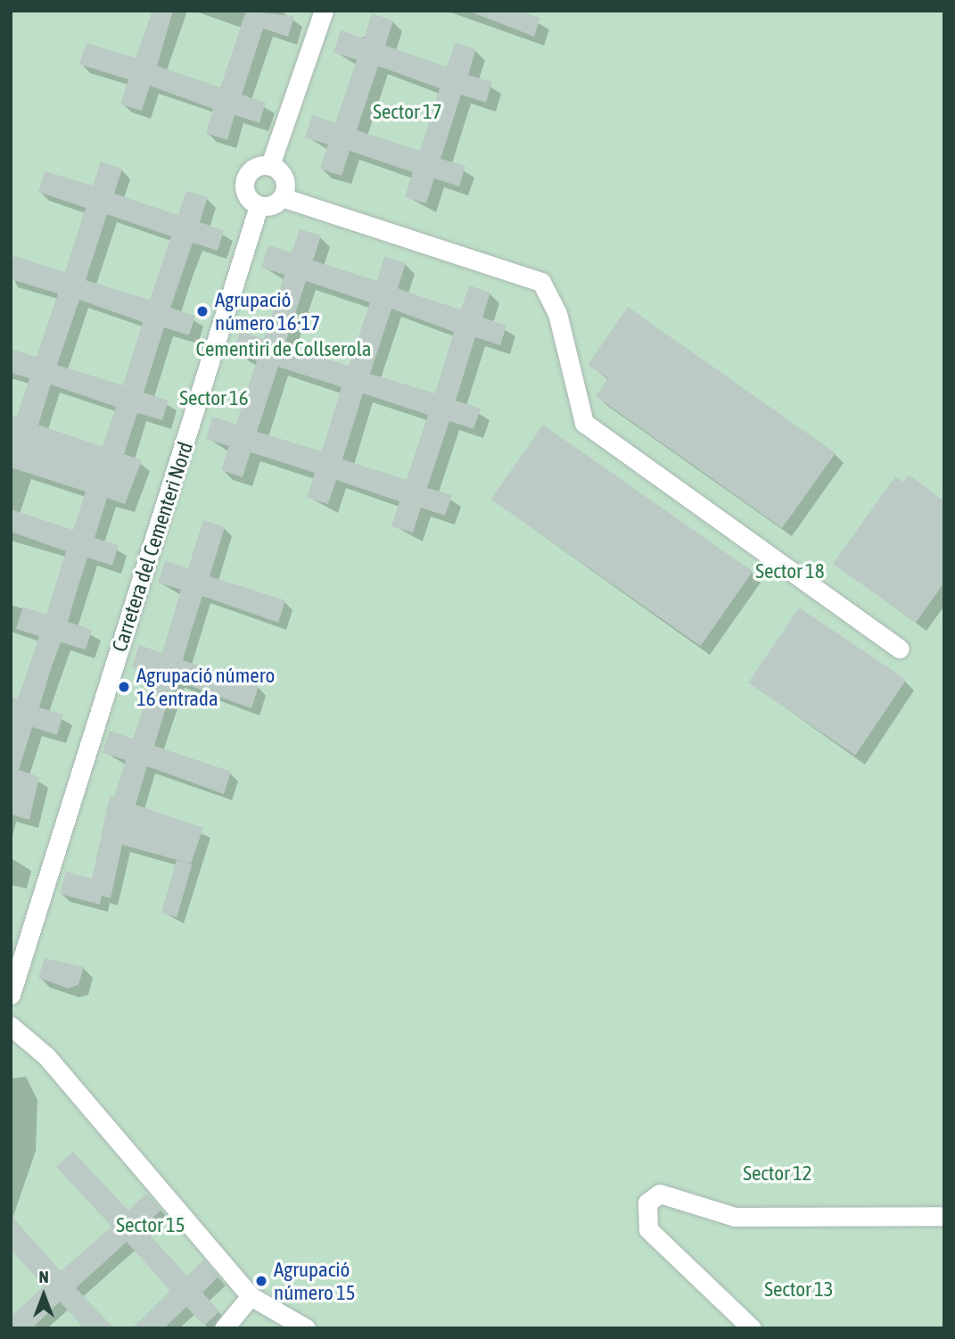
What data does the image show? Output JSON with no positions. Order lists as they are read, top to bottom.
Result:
{
  "streets": {
    "street": ["Carretera del Cementeri Nord"]
  },
  "parks": [
    "Sector 17",
    "Cementiri de Collserola",
    "Sector 16",
    "Sector 18",
    "Sector 12",
    "Sector 15",
    "Sector 13"
  ],
  "places": ["Agrupació número 16·17", "Agrupació número 16 entrada", "Agrupació número 15"],
  "north": "top"
}
